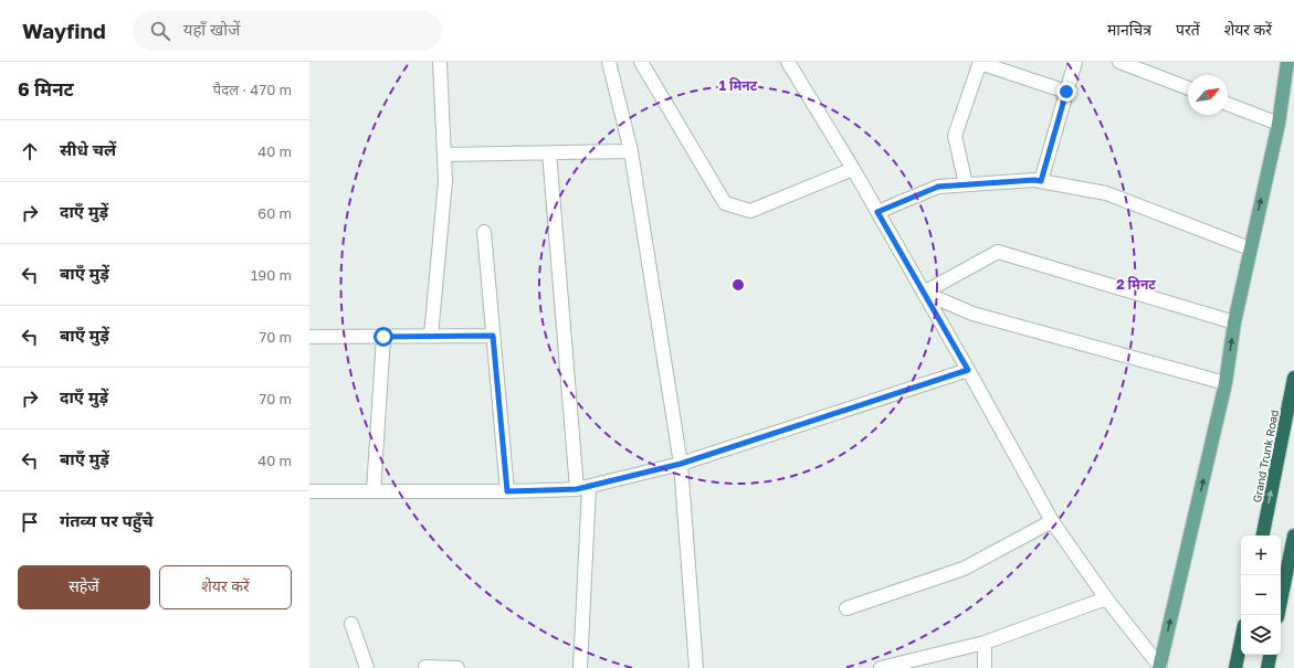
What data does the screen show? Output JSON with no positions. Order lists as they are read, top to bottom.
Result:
{
  "streets": {
    "highway": ["Grand Trunk Road"]
  },
  "one_way": ["Grand Trunk Road"],
  "north": "top right",
  "page": {
    "header": "Wayfind",
    "search": "यहाँ खोजें",
    "nav": ["मानचित्र", "परतें", "शेयर करें"],
    "heading": ["6 मिनट", "पैदल · 470 m"],
    "list": [
      ["सीधे चलें", "40 m"],
      ["दाएँ मुड़ें", "60 m"],
      ["बाएँ मुड़ें", "190 m"],
      ["बाएँ मुड़ें", "70 m"],
      ["दाएँ मुड़ें", "70 m"],
      ["बाएँ मुड़ें", "40 m"],
      "गंतव्य पर पहुँचे"
    ],
    "map_buttons": ["+", "−"],
    "buttons": ["सहेजें", "शेयर करें"]
  },
  "rings": ["1 मिनट", "2 मिनट"]
}
